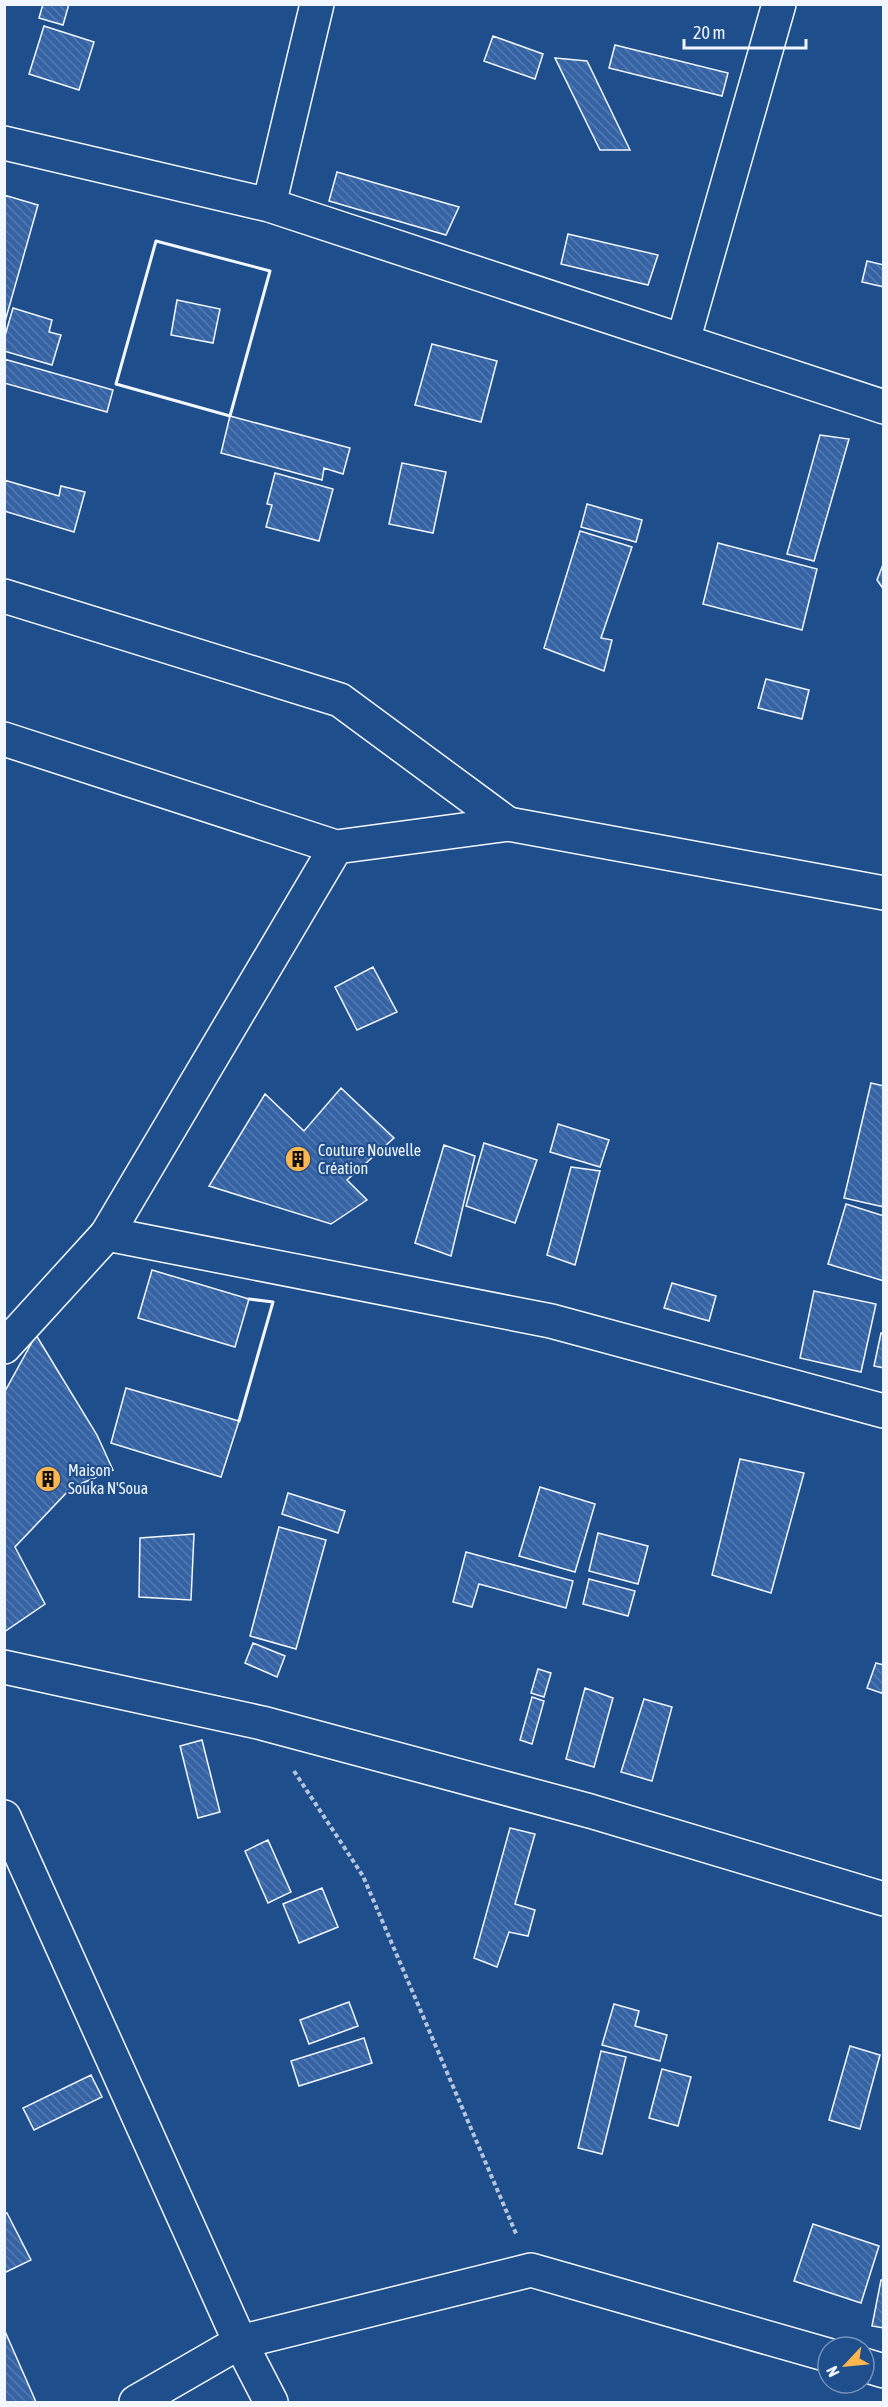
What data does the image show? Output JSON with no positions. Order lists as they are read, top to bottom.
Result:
{
  "places": {
    "building": ["Couture Nouvelle Création", "Maison Souka N'Soua"]
  },
  "scale_bar": "20 m",
  "north": "bottom left"
}
